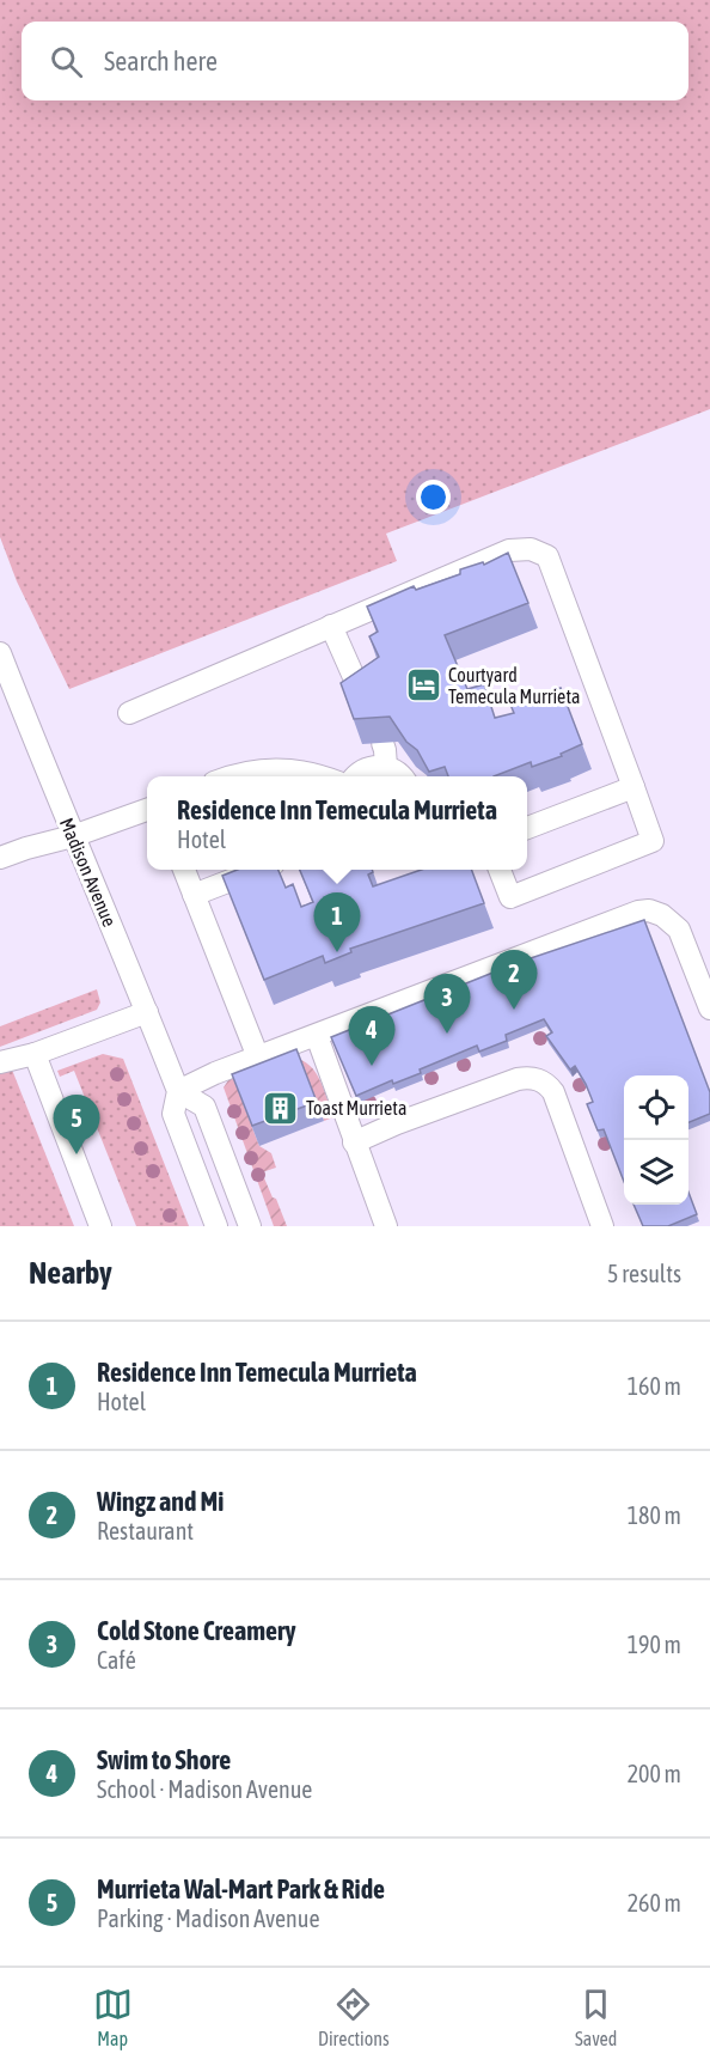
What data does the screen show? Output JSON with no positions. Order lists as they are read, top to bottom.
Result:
{
  "streets": {
    "street": ["Madison Avenue"]
  },
  "places": {
    "hotel": ["Courtyard Temecula Murrieta"],
    "building": ["Toast Murrieta"]
  },
  "page": {
    "search": "Search here",
    "popup": ["Residence Inn Temecula Murrieta", "Hotel"],
    "pins": [
      "1",
      "2",
      "3",
      "4",
      "5"
    ],
    "heading": ["Nearby", "5 results"],
    "list": [
      {
        "mark": "1",
        "name": "Residence Inn Temecula Murrieta",
        "note": "Hotel",
        "value": "160 m"
      },
      {
        "mark": "2",
        "name": "Wingz and Mi",
        "note": "Restaurant",
        "value": "180 m"
      },
      {
        "mark": "3",
        "name": "Cold Stone Creamery",
        "note": "Café",
        "value": "190 m"
      },
      {
        "mark": "4",
        "name": "Swim to Shore",
        "note": "School · Madison Avenue",
        "value": "200 m"
      },
      {
        "mark": "5",
        "name": "Murrieta Wal-Mart Park & Ride",
        "note": "Parking · Madison Avenue",
        "value": "260 m"
      }
    ],
    "nav": ["Map", "Directions", "Saved"]
  }
}
